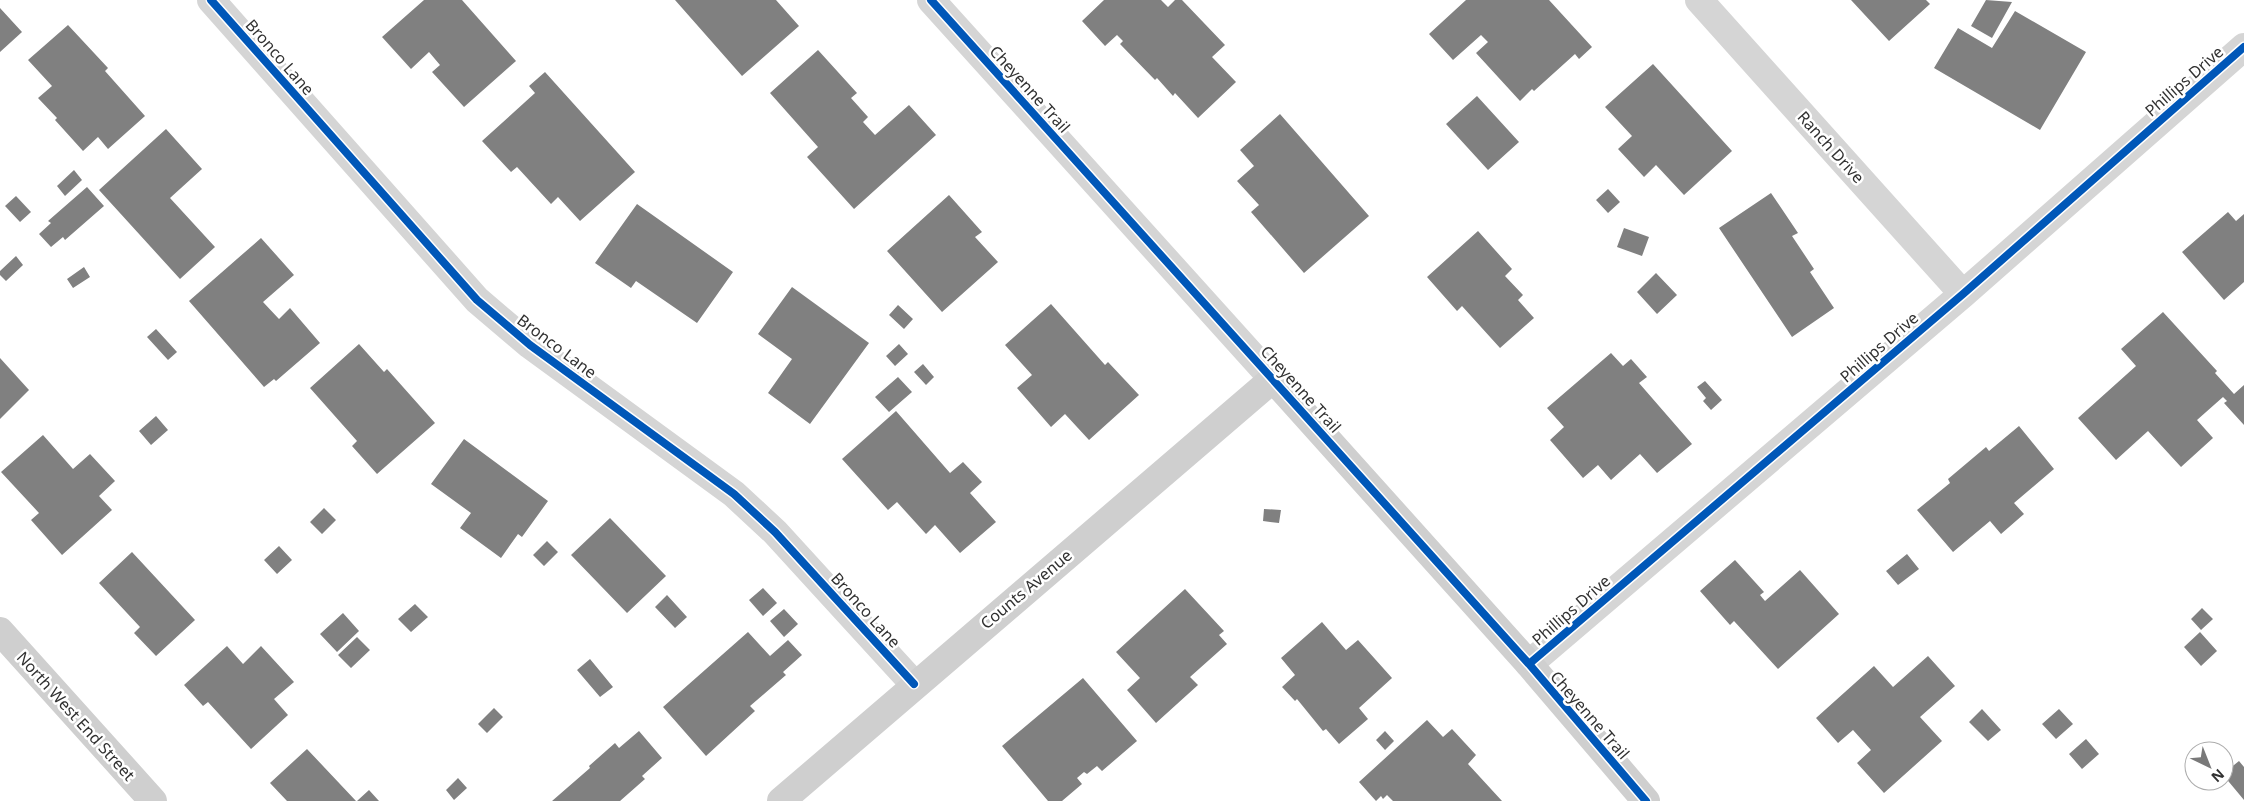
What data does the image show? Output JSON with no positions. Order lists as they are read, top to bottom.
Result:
{
  "streets": {
    "street": [
      "Bronco Lane",
      "Phillips Drive",
      "Cheyenne Trail",
      "Ranch Drive",
      "Counts Avenue",
      "North West End Street"
    ]
  },
  "crossings": [
    ["Bronco Lane", "Counts Avenue"],
    ["Phillips Drive", "Cheyenne Trail"],
    ["Phillips Drive", "Ranch Drive"],
    ["Cheyenne Trail", "Counts Avenue"]
  ],
  "north": "bottom right"
}
